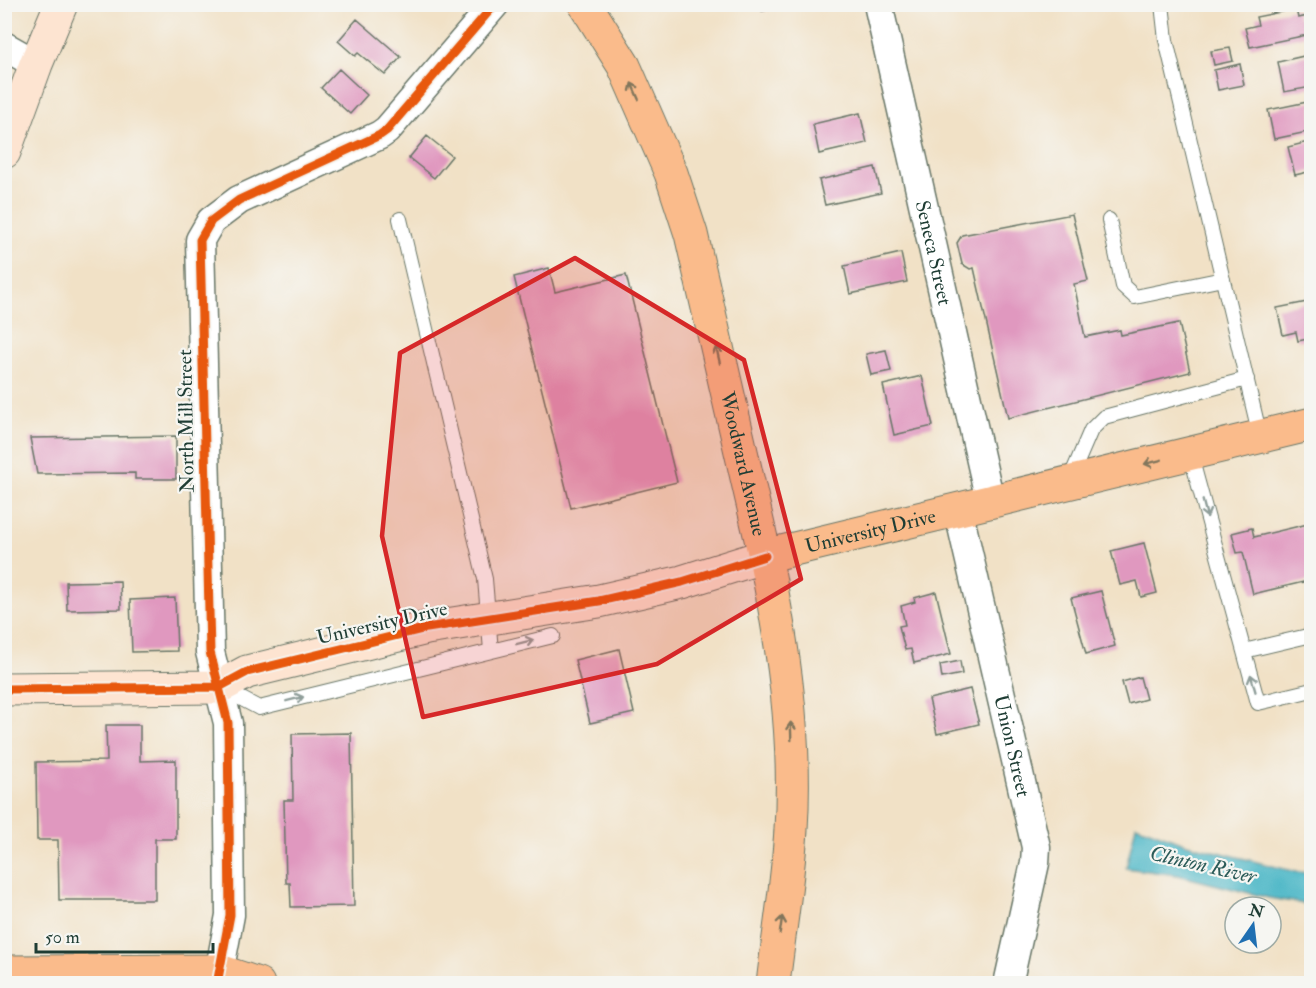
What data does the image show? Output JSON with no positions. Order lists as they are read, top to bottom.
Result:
{
  "streets": {
    "main road": ["Woodward Avenue", "University Drive"],
    "street": ["Seneca Street", "North Mill Street", "Union Street"]
  },
  "crossings": [
    ["Seneca Street", "University Drive"],
    ["North Mill Street", "University Drive"],
    ["Woodward Avenue", "University Drive"],
    ["University Drive", "Union Street"]
  ],
  "one_way": ["Woodward Avenue"],
  "water": ["Clinton River"],
  "scale_bar": "50 m",
  "north": "top"
}
